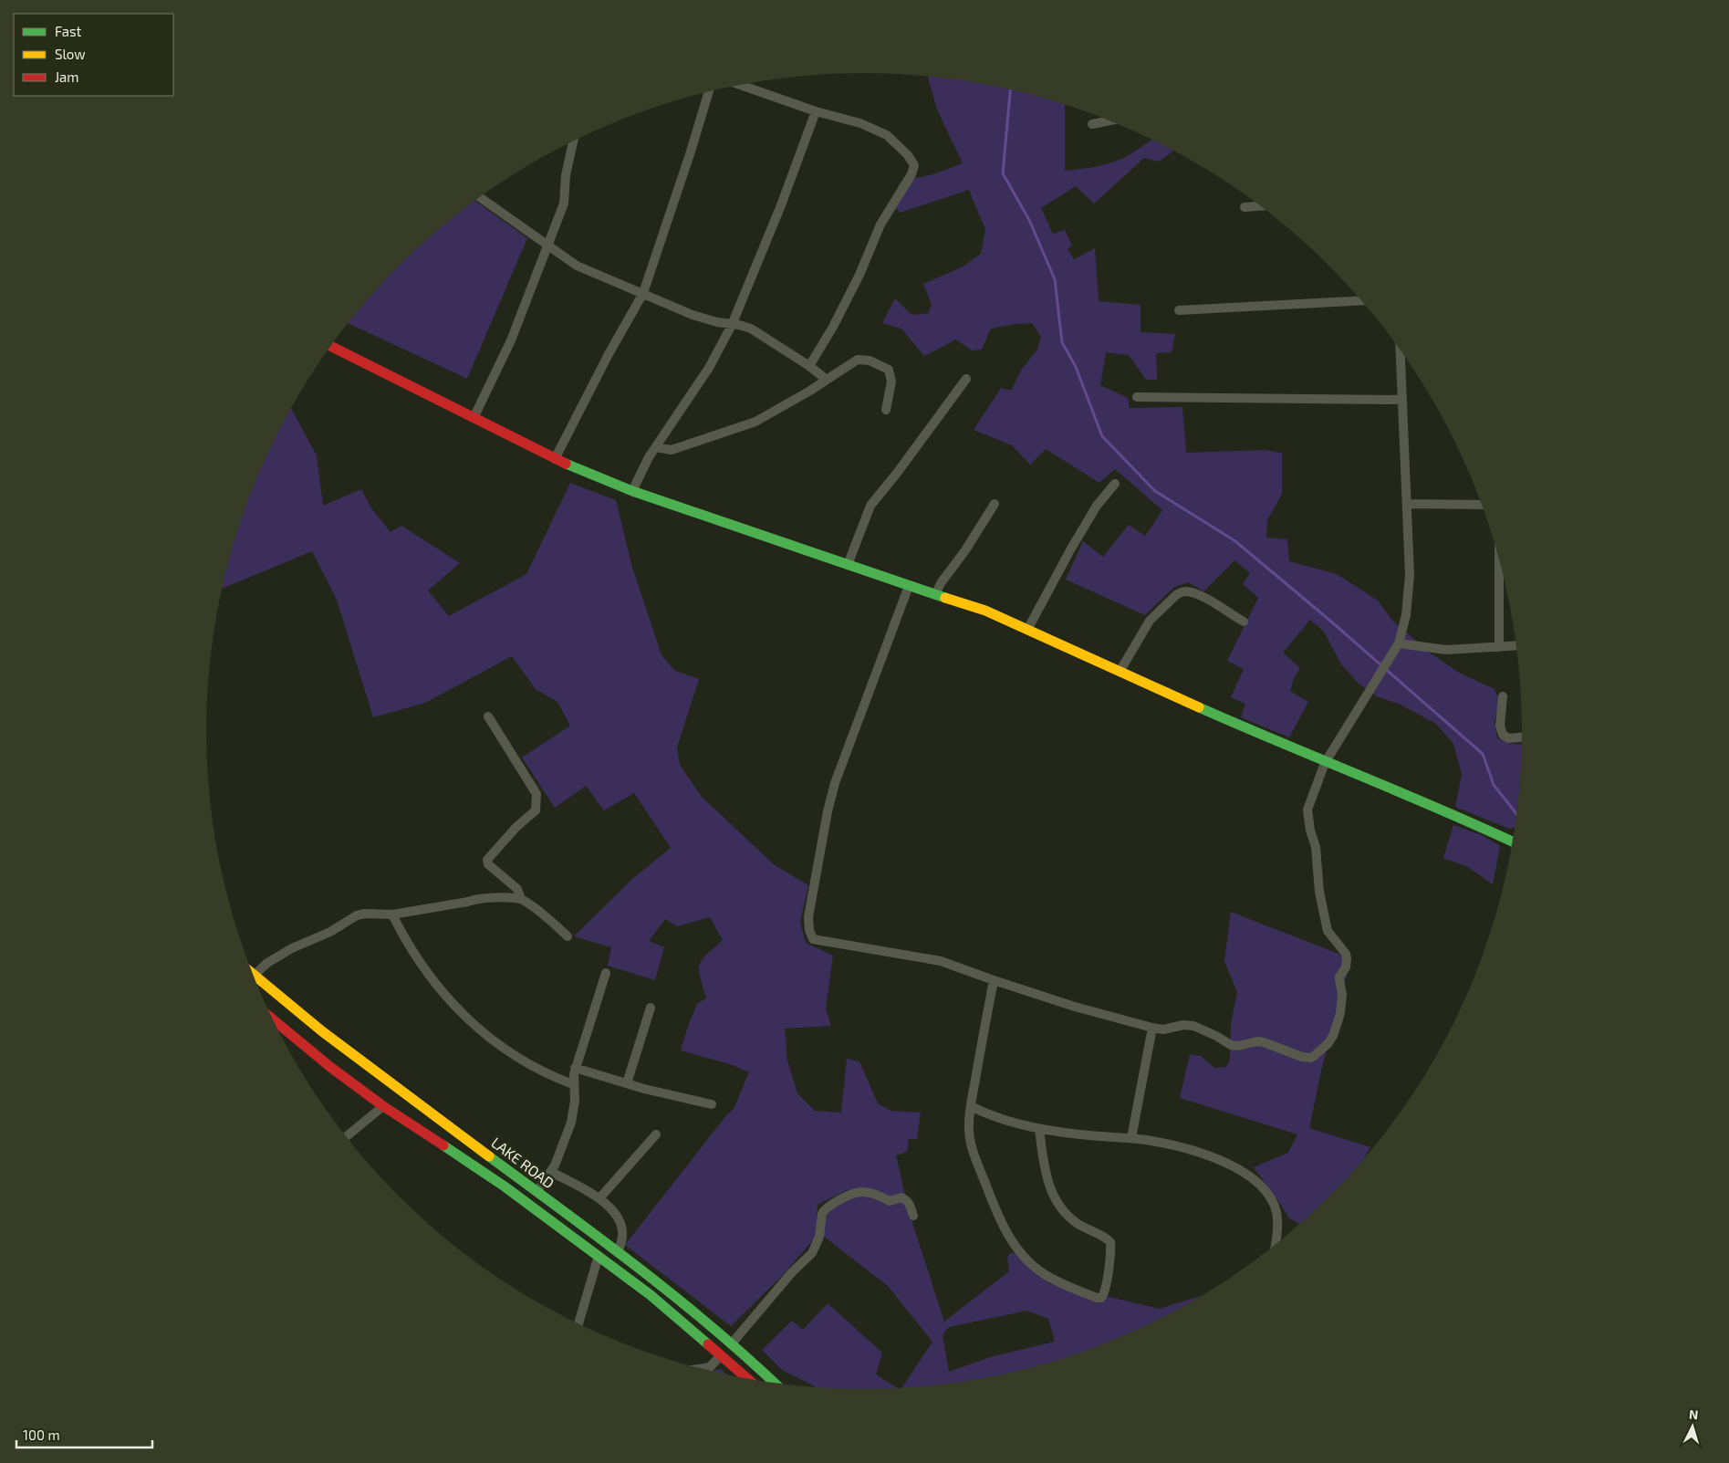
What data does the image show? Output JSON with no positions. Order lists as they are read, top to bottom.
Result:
{
  "streets": {
    "main road": ["LAKE ROAD"]
  },
  "legend": ["Fast", "Slow", "Jam"],
  "scale_bar": "100 m",
  "north": "top"
}
